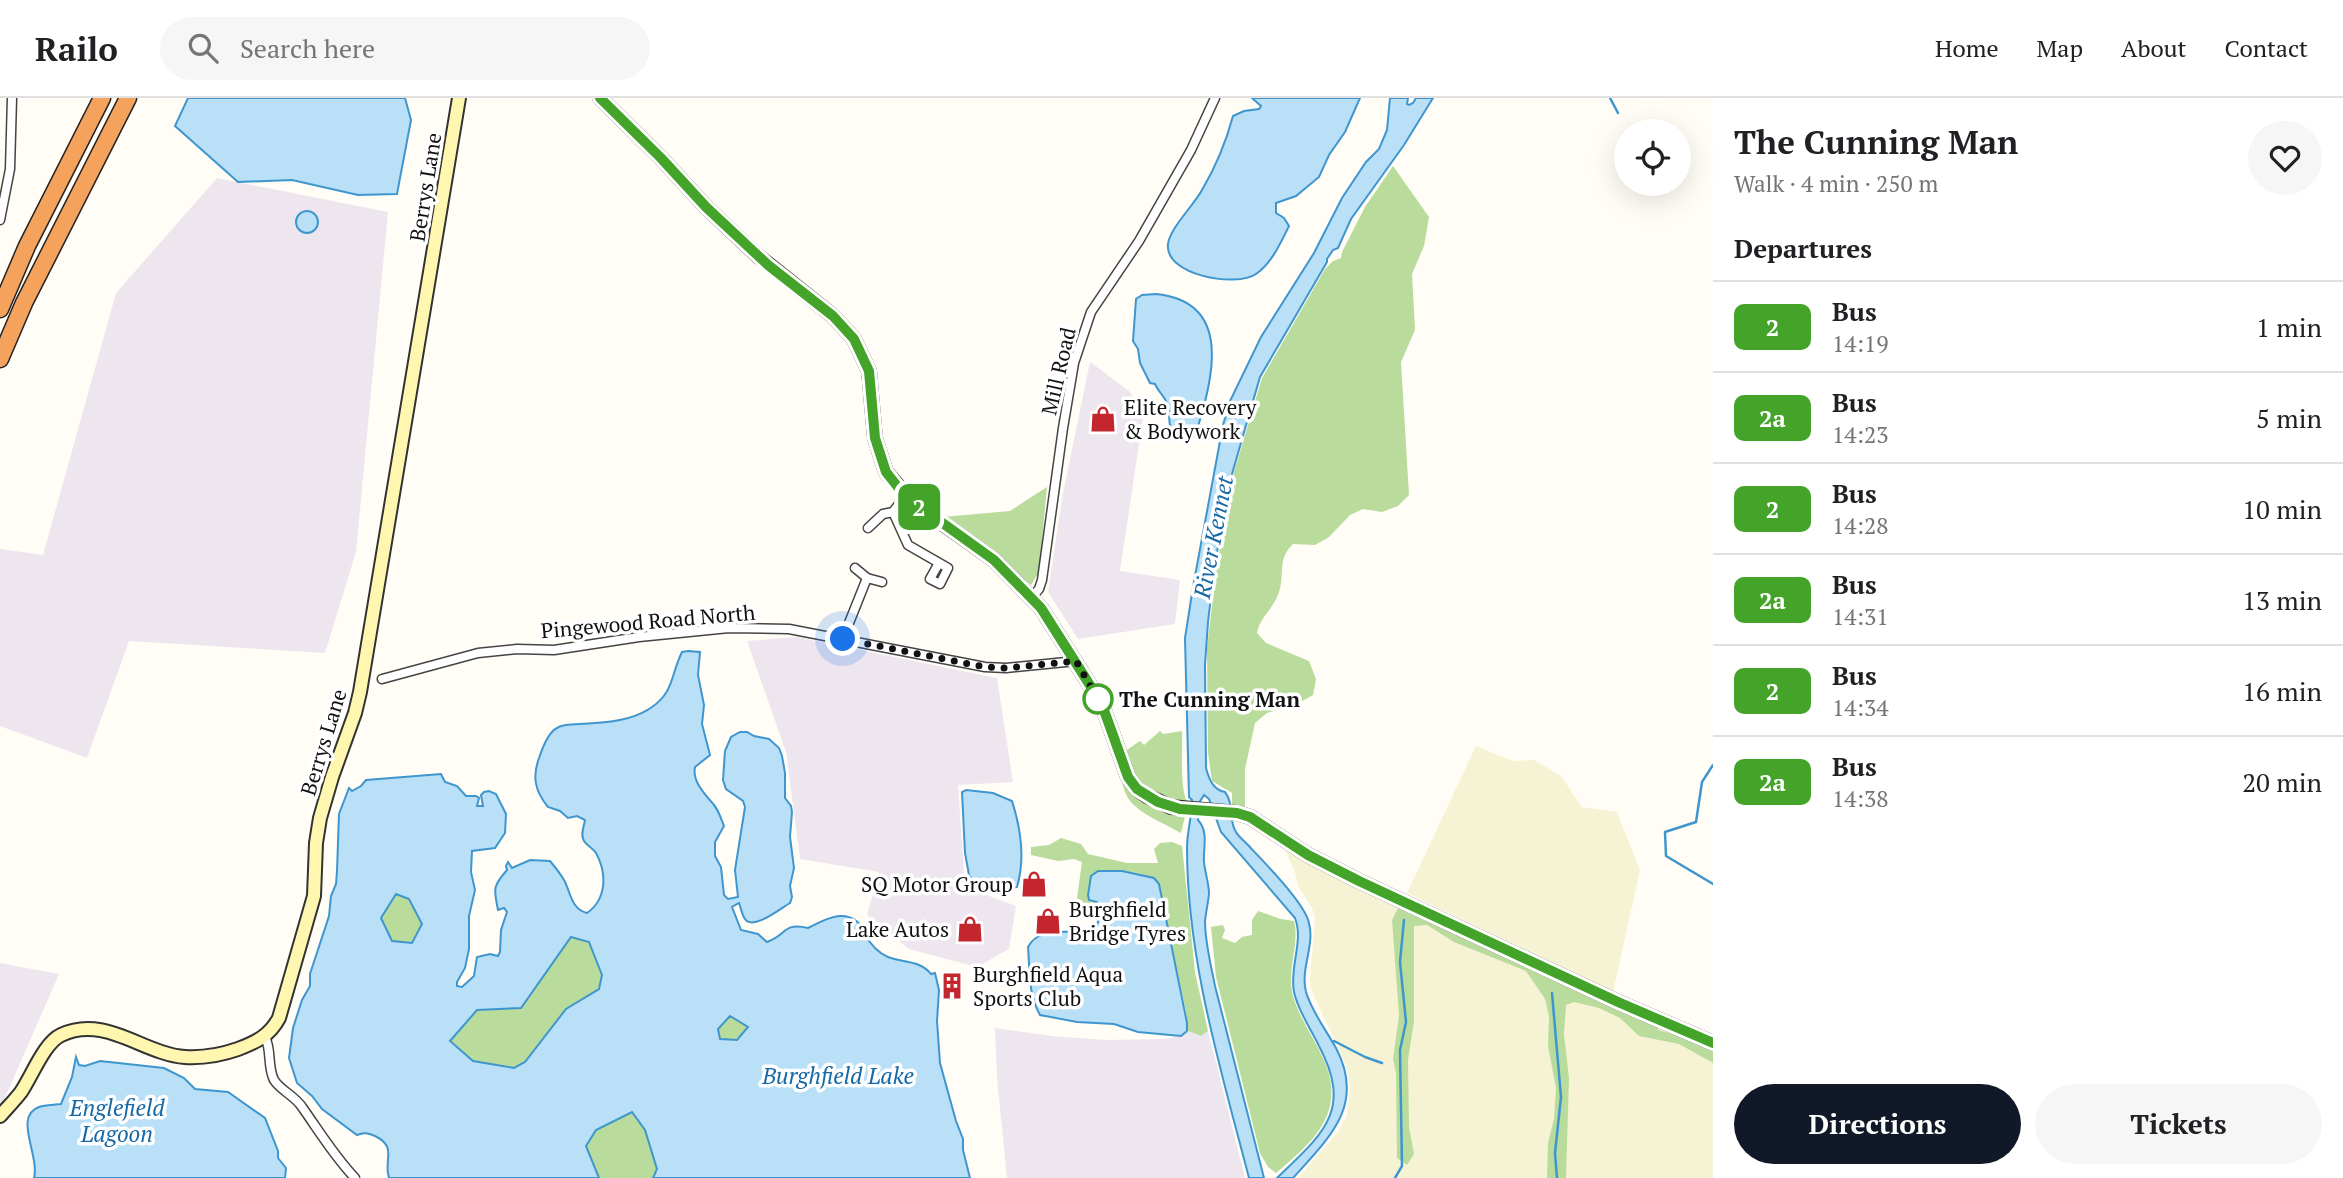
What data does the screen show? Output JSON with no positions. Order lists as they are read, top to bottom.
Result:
{
  "streets": {
    "street": ["Berrys Lane", "Mill Road", "Pingewood Road North"]
  },
  "water": ["River Kennet", "Burghfield Lake", "Englefield Lagoon"],
  "places": {
    "shop": [
      "Elite Recovery & Bodywork",
      "SQ Motor Group",
      "Burghfield Bridge Tyres",
      "Lake Autos"
    ],
    "other": ["The Cunning Man"],
    "building": ["Burghfield Aqua Sports Club"]
  },
  "lines": ["bus line 2"],
  "page": {
    "header": "Railo",
    "search": "Search here",
    "nav": [
      "Home",
      "Map",
      "About",
      "Contact"
    ],
    "on_map": "2",
    "heading": [
      ["The Cunning Man", "Walk · 4 min · 250 m"],
      "Departures"
    ],
    "list": [
      {
        "mark": "2",
        "name": "Bus",
        "note": "14:19",
        "value": "1 min"
      },
      {
        "mark": "2a",
        "name": "Bus",
        "note": "14:23",
        "value": "5 min"
      },
      {
        "mark": "2",
        "name": "Bus",
        "note": "14:28",
        "value": "10 min"
      },
      {
        "mark": "2a",
        "name": "Bus",
        "note": "14:31",
        "value": "13 min"
      },
      {
        "mark": "2",
        "name": "Bus",
        "note": "14:34",
        "value": "16 min"
      },
      {
        "mark": "2a",
        "name": "Bus",
        "note": "14:38",
        "value": "20 min"
      }
    ],
    "buttons": ["Directions", "Tickets"]
  }
}
